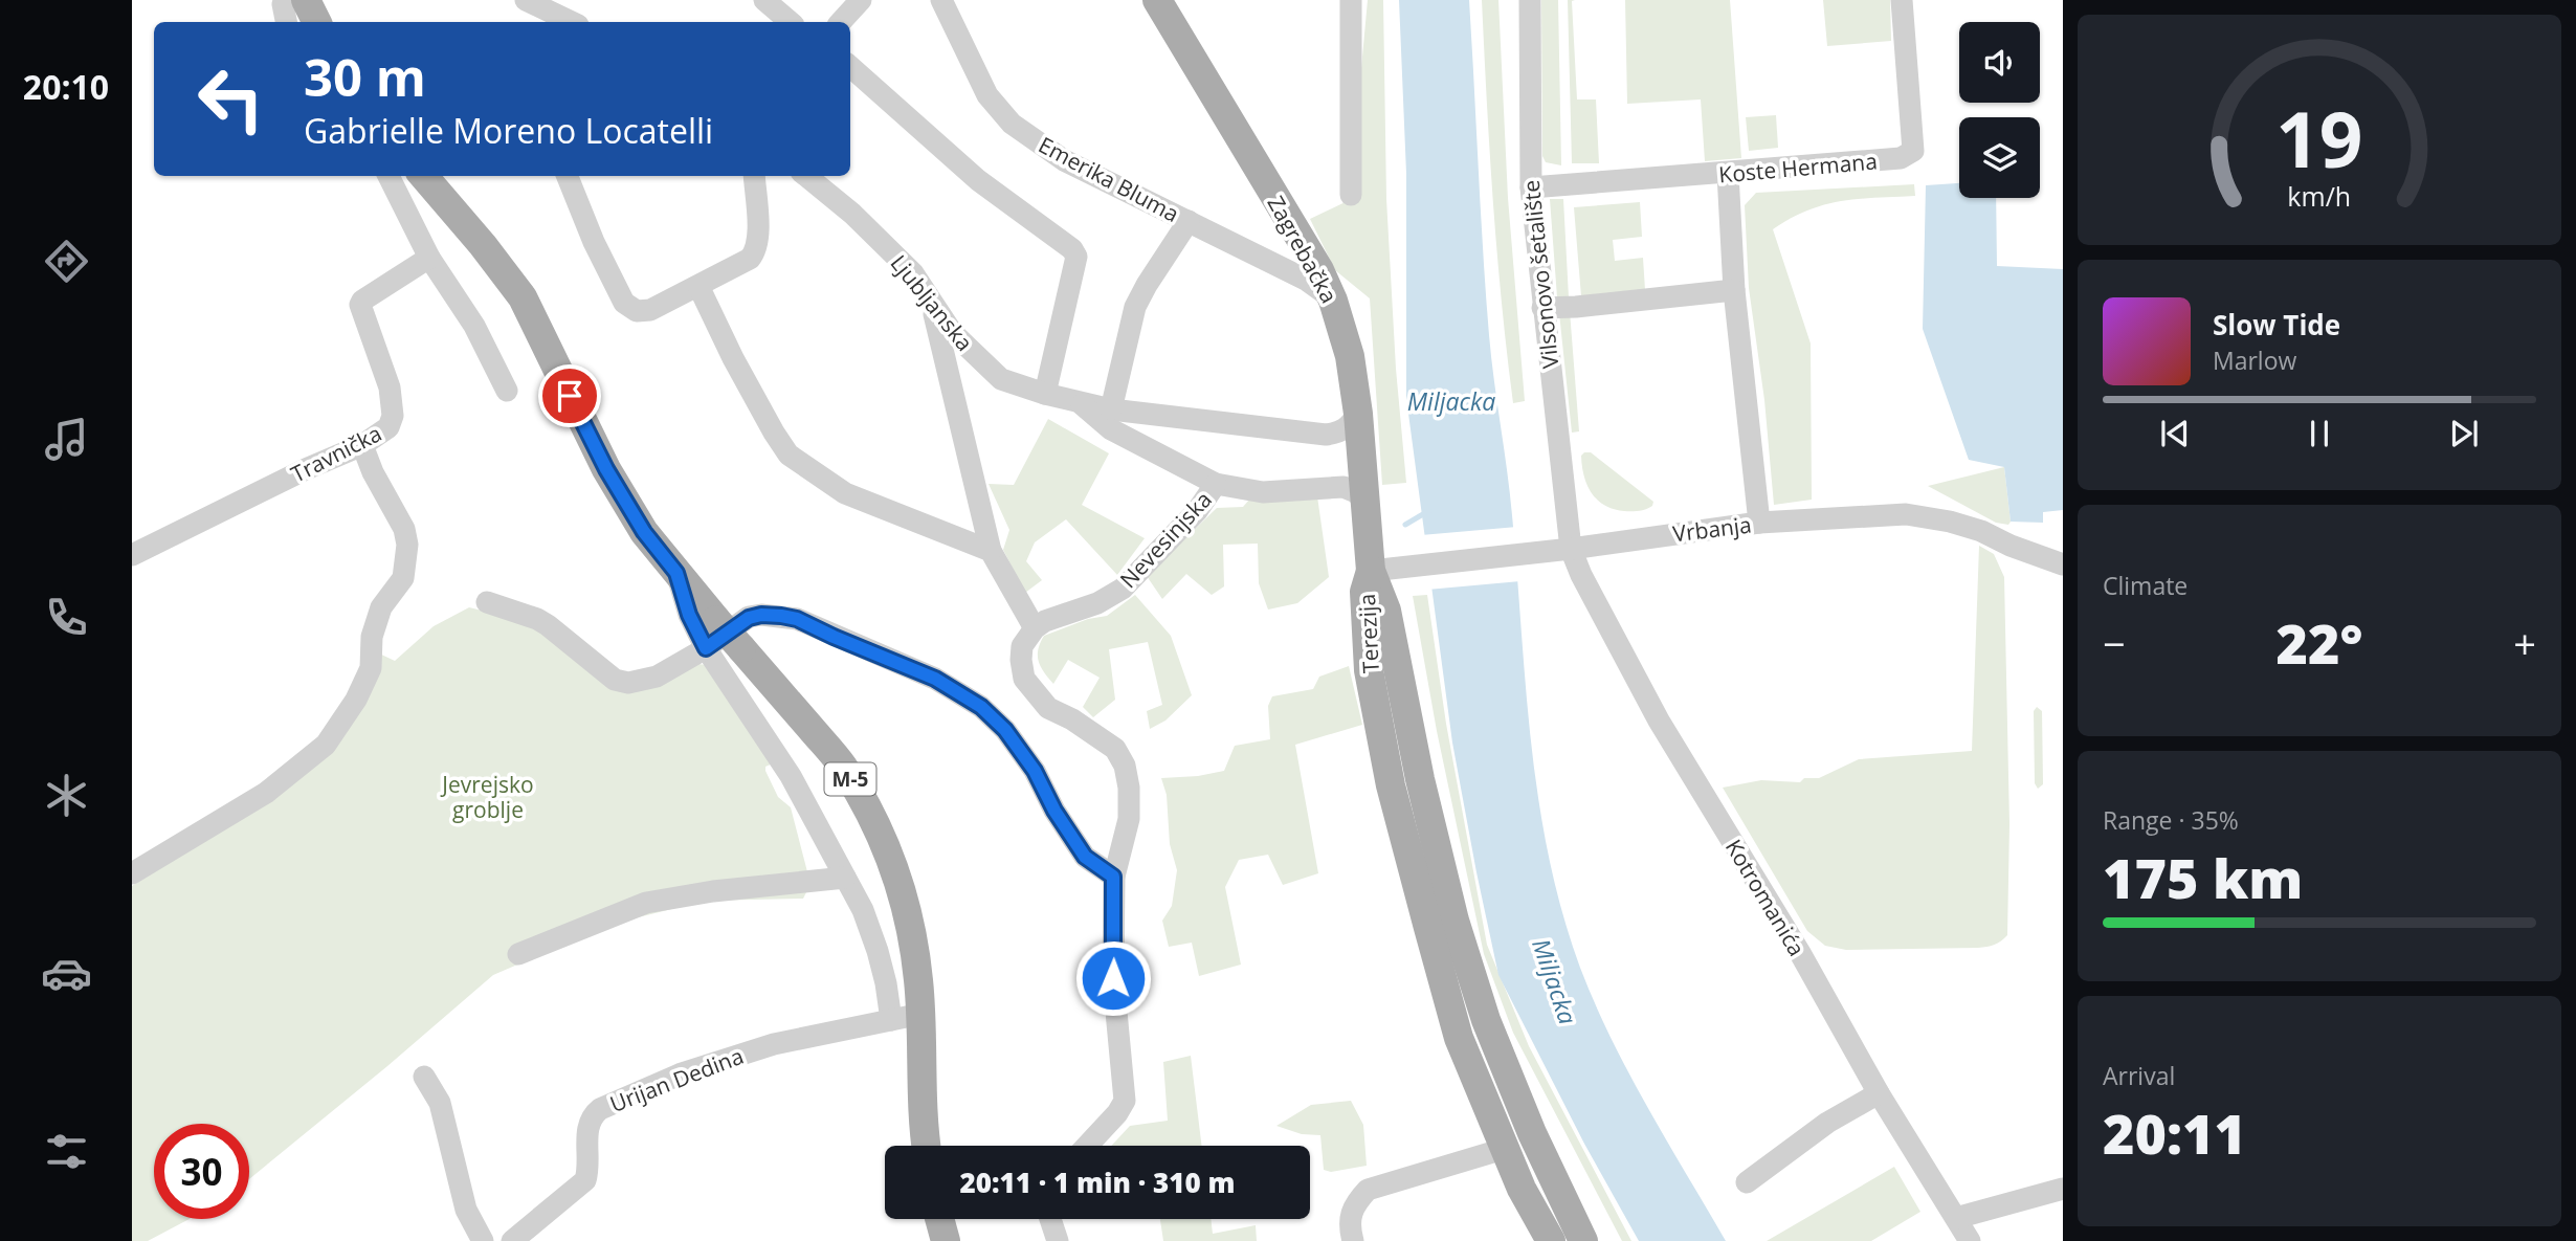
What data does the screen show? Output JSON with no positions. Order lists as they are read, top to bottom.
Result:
{
  "streets": {
    "main road": ["Zagrebačka", "Terezija", "M-5"],
    "street": [
      "Koste Hermana",
      "Emerika Bluma",
      "Vilsonovo šetalište",
      "Ljubljanska",
      "Travnička",
      "Vrbanja",
      "Nevesinjska",
      "Kotromanića",
      "Urijan Dedina"
    ]
  },
  "crossings": [
    ["Koste Hermana", "Vilsonovo šetalište"],
    ["Emerika Bluma", "Zagrebačka"],
    ["Zagrebačka", "Ljubljanska"],
    ["Zagrebačka", "Vrbanja"],
    ["Zagrebačka", "Terezija"],
    ["Vilsonovo šetalište", "Vrbanja"],
    ["Vilsonovo šetalište", "Kotromanića"],
    ["Ljubljanska", "Nevesinjska"],
    ["Vrbanja", "Terezija"],
    ["Vrbanja", "Kotromanića"],
    ["M-5", "Urijan Dedina"]
  ],
  "water": ["Miljacka"],
  "parks": ["Jevrejsko groblje"],
  "page": {
    "tabs": "20:10",
    "turn": ["30 m", "Gabrielle Moreno Locatelli"],
    "song": ["Slow Tide", "Marlow"],
    "tile": [
      "Climate",
      ["Range · 35%", "175 km"],
      ["Arrival", "20:11"]
    ],
    "heat": ["−", "22°", "+"],
    "limit": "30",
    "trip": "20:11 · 1 min · 310 m",
    "gauge": ["19", "km/h"]
  }
}
